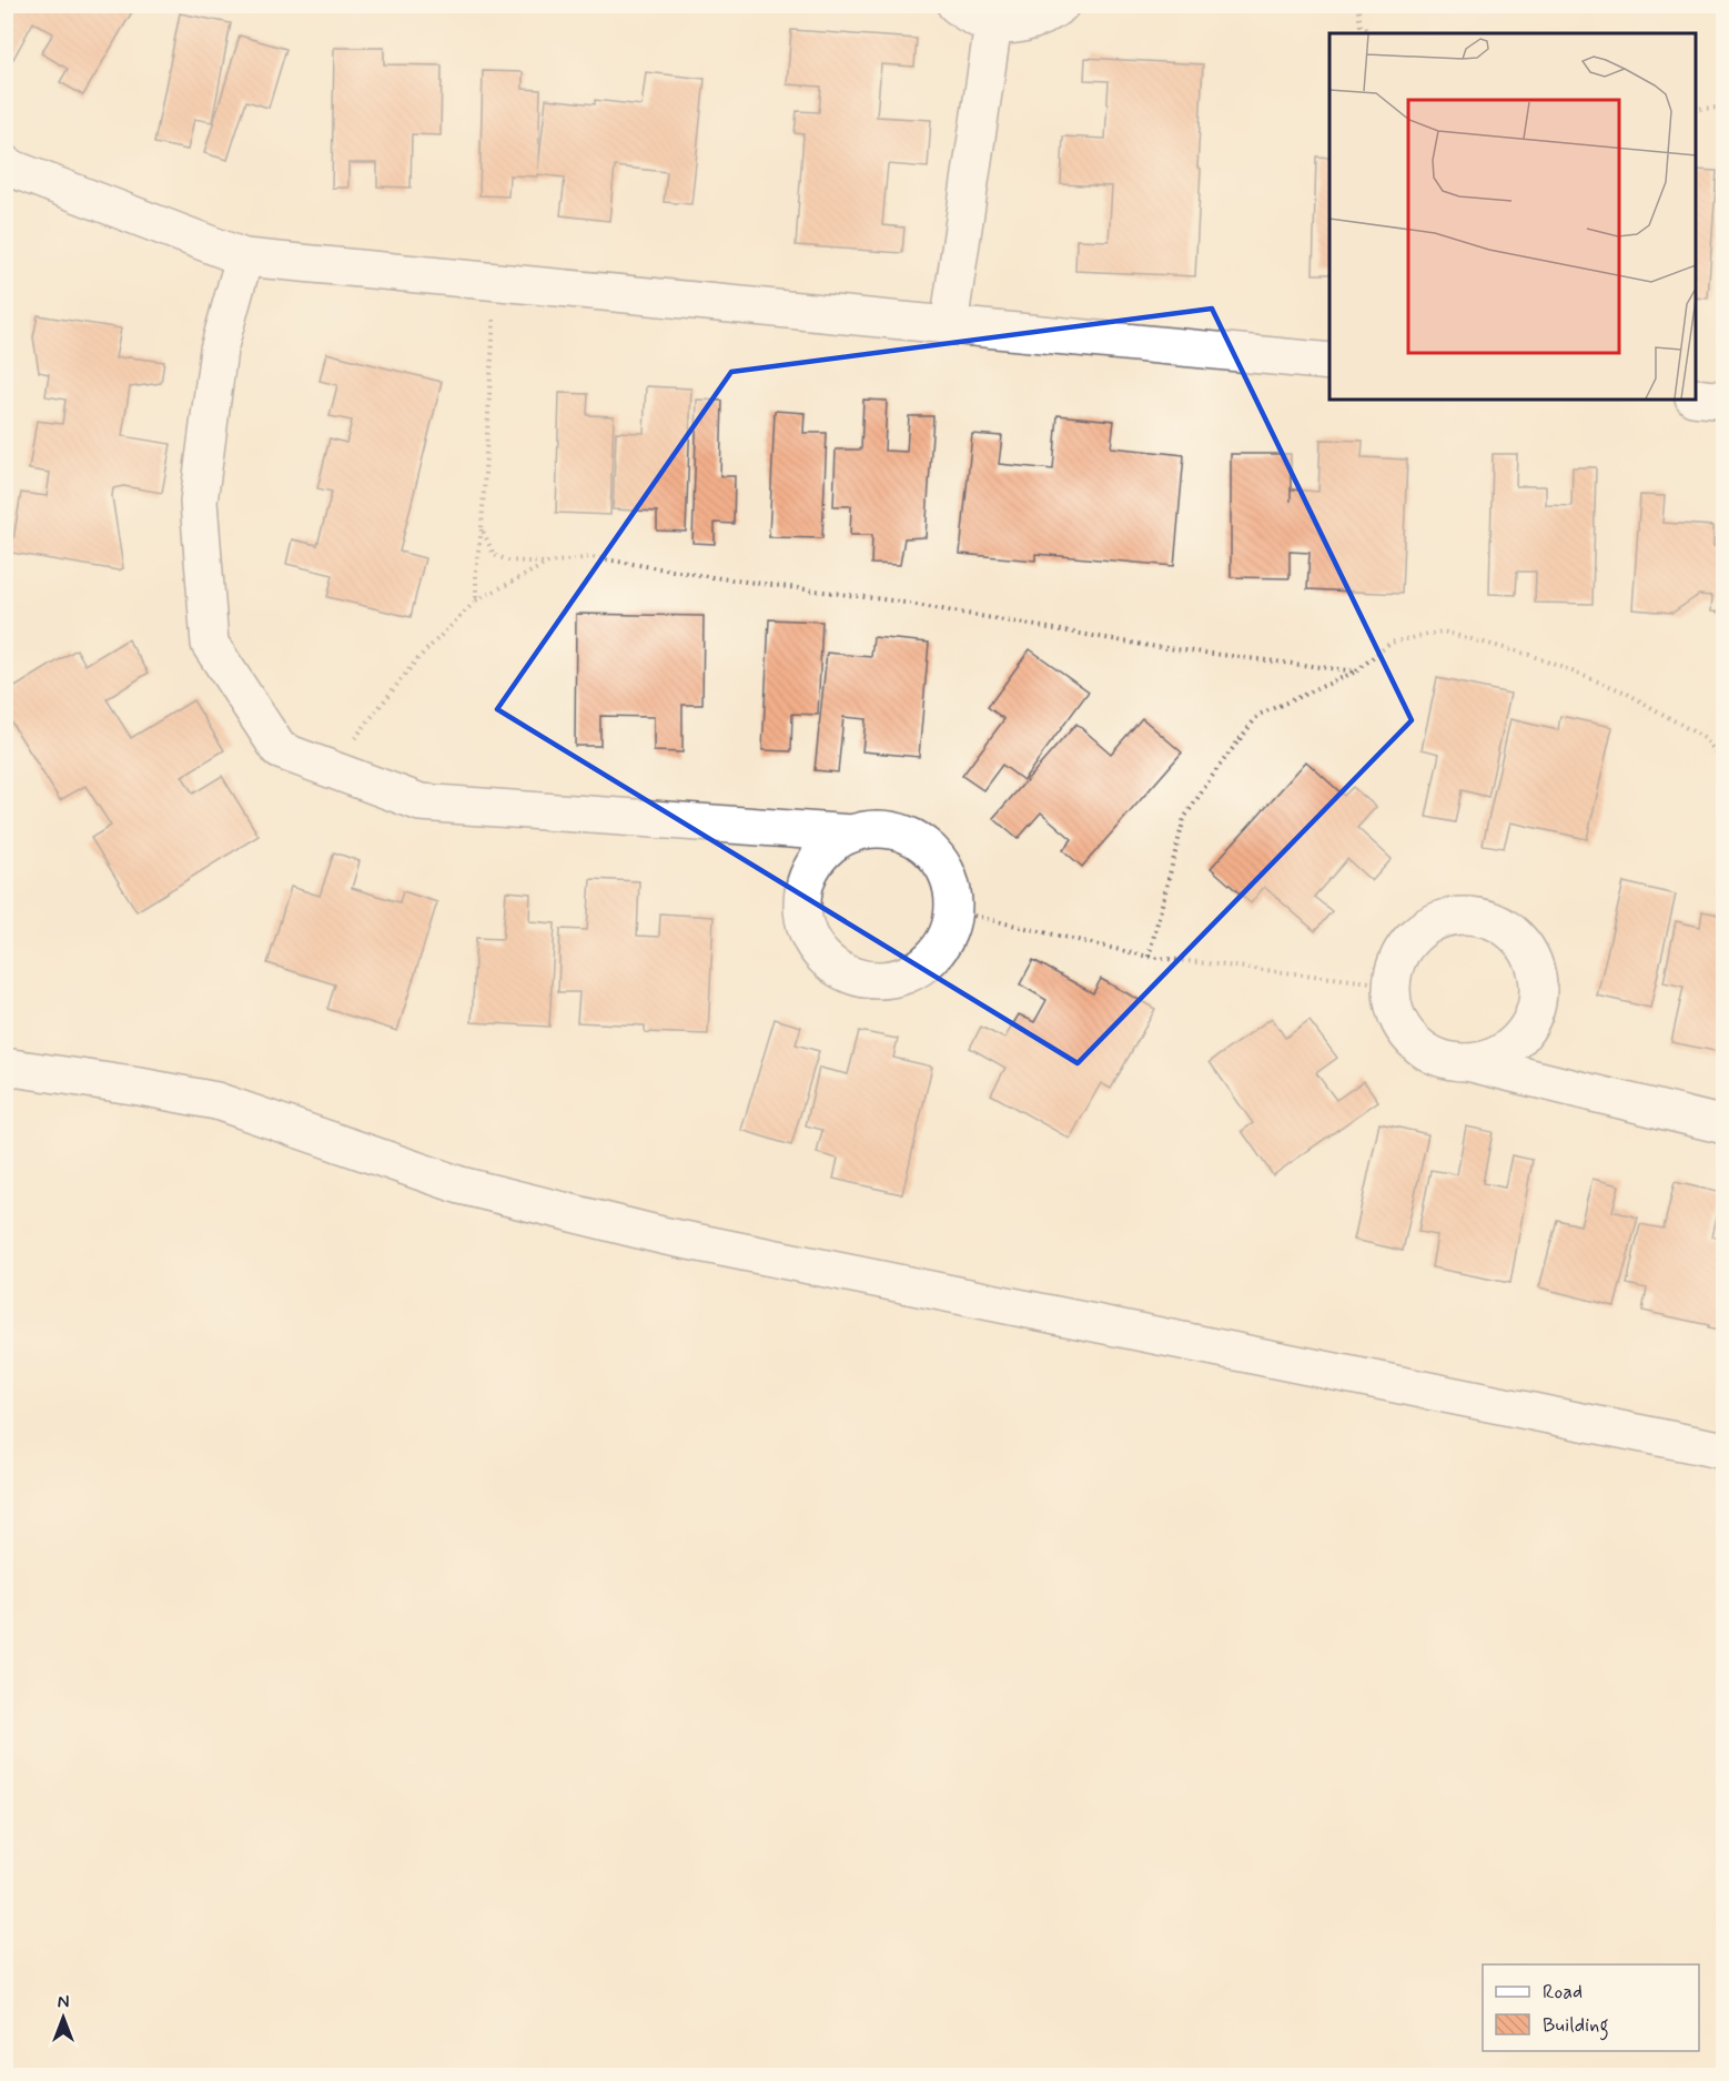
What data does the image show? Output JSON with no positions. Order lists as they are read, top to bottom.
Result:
{
  "legend": ["Road", "Building"],
  "north": "top"
}
